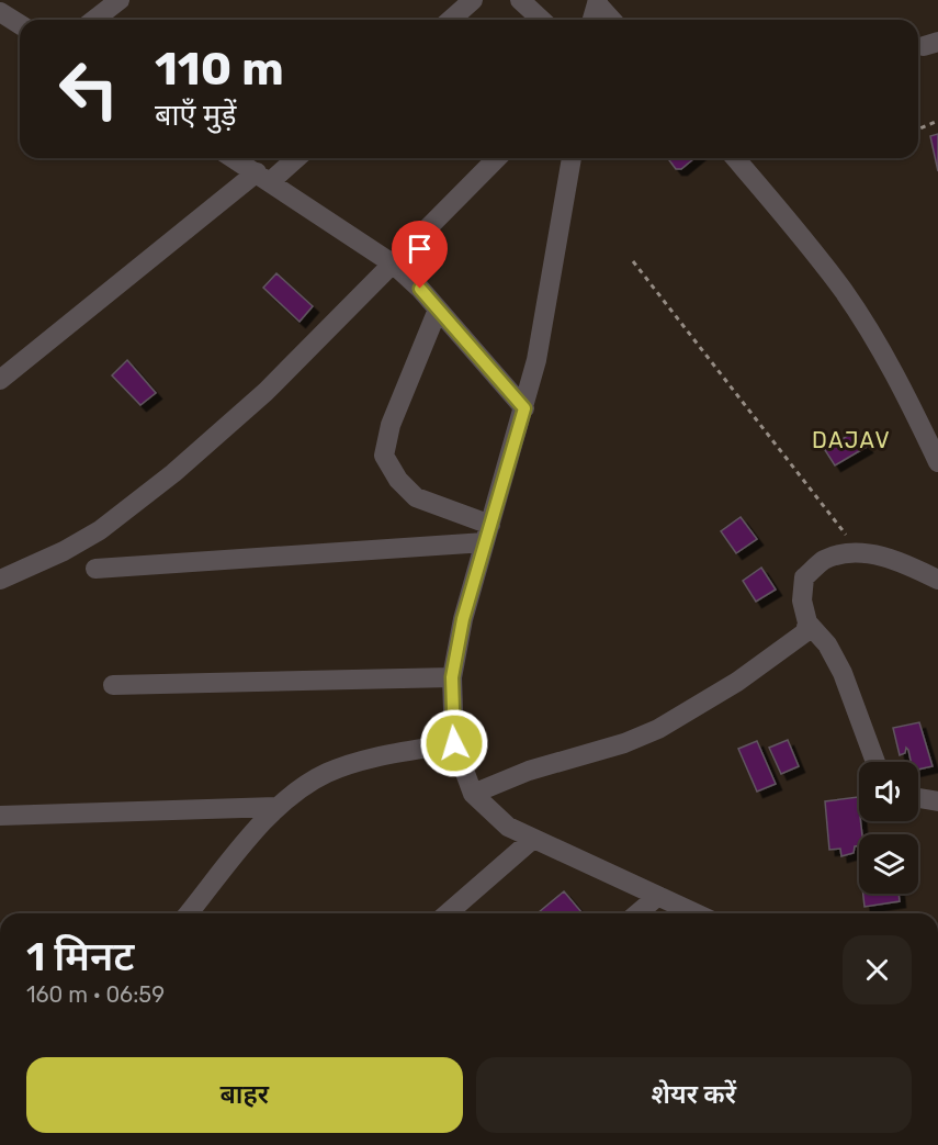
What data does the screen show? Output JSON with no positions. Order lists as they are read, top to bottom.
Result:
{
  "districts": ["DAJAV"],
  "page": {
    "turn": ["110 m", "बाएँ मुड़ें"],
    "heading": ["1 मिनट", "160 m · 06:59"],
    "buttons": ["बाहर", "शेयर करें"]
  }
}
